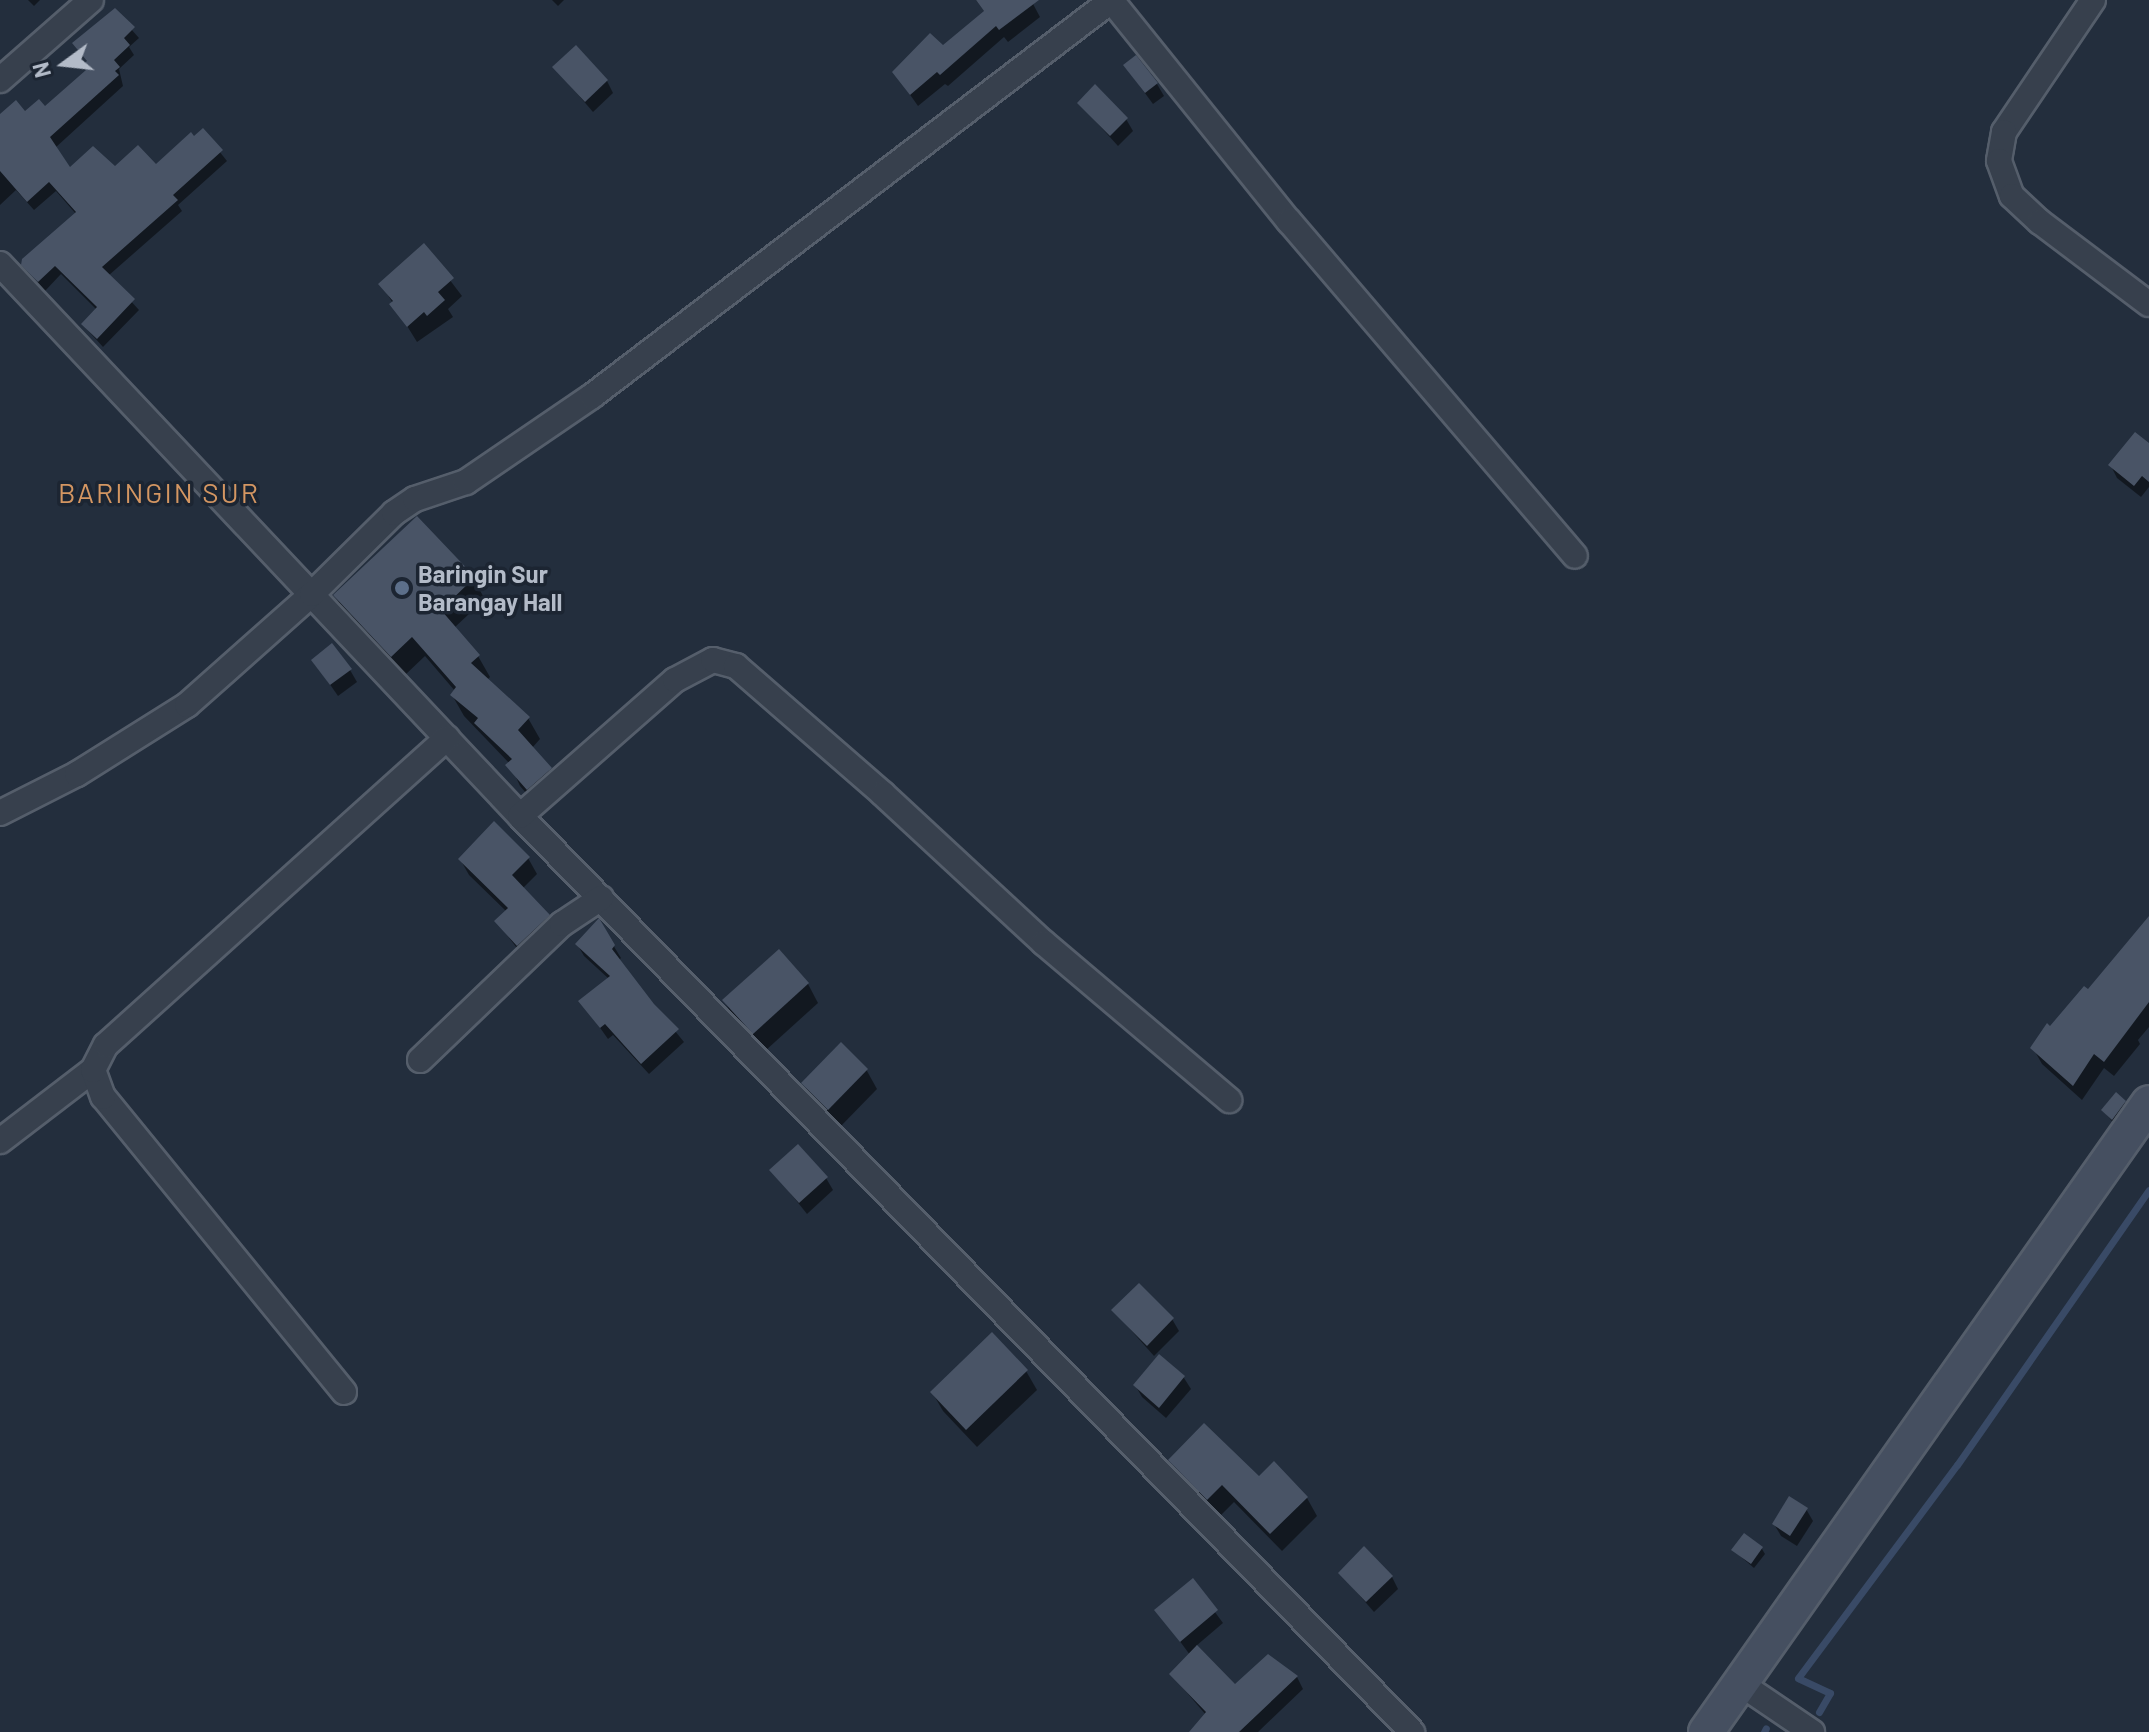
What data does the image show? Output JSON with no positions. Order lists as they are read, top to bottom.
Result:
{
  "districts": ["BARINGIN SUR"],
  "places": ["Baringin Sur Barangay Hall"],
  "north": "left"
}
